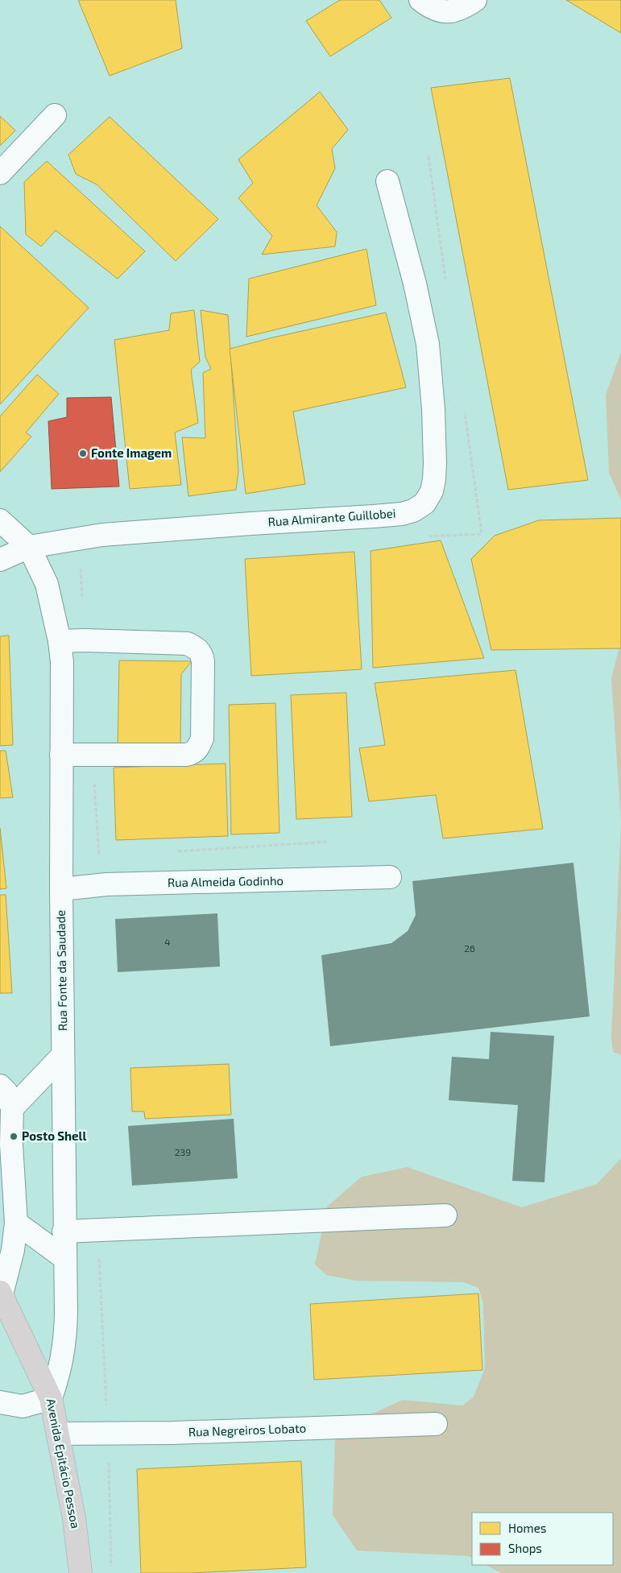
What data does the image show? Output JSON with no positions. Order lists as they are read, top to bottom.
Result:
{
  "streets": {
    "highway": ["Avenida Epitácio Pessoa"],
    "street": [
      "Rua Almirante Guillobei",
      "Rua Almeida Godinho",
      "Rua Fonte da Saudade",
      "Rua Negreiros Lobato"
    ]
  },
  "crossings": [
    ["Rua Almirante Guillobei", "Rua Fonte da Saudade"],
    ["Rua Almeida Godinho", "Rua Fonte da Saudade"],
    ["Rua Fonte da Saudade", "Avenida Epitácio Pessoa"],
    ["Rua Negreiros Lobato", "Avenida Epitácio Pessoa"]
  ],
  "places": ["Fonte Imagem", "Posto Shell"],
  "house_numbers": ["4", "26", "239"],
  "legend": ["Homes", "Shops"]
}
